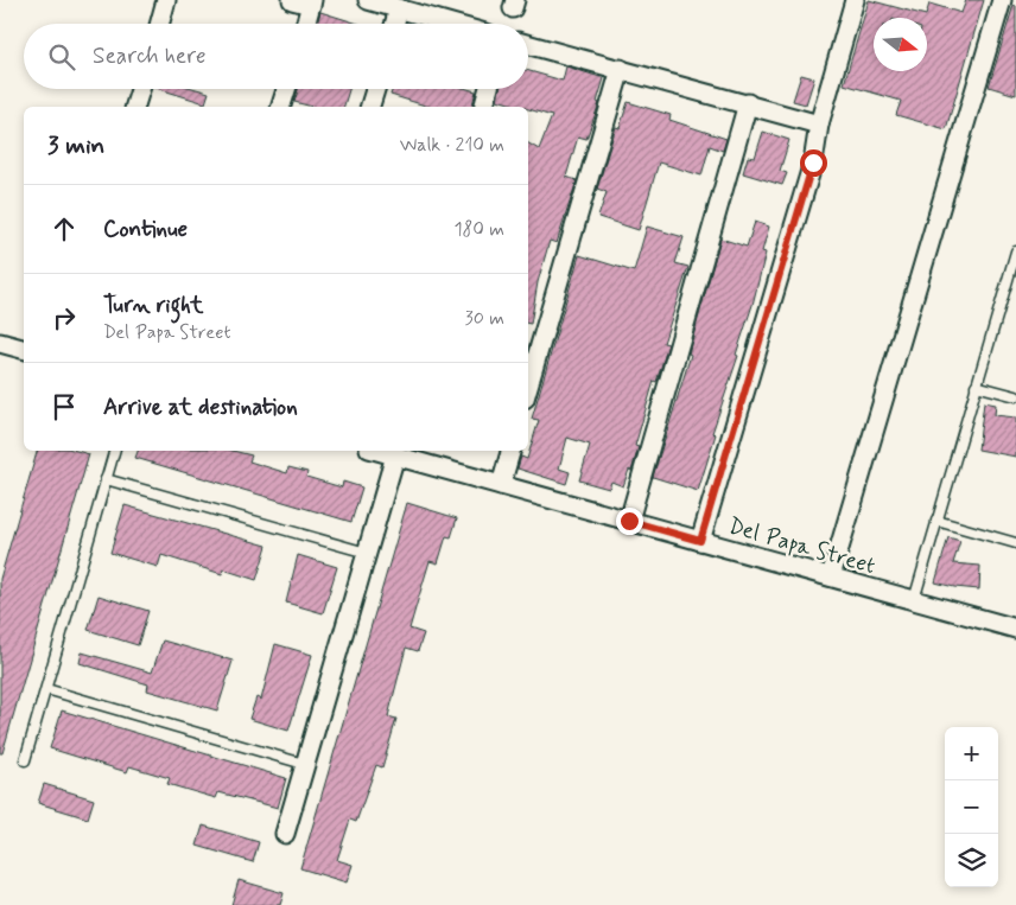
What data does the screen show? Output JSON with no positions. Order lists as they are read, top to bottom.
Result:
{
  "streets": {
    "street": ["Del Papa Street"]
  },
  "north": "right",
  "page": {
    "search": "Search here",
    "heading": ["3 min", "Walk · 210 m"],
    "list": [
      ["Continue", "180 m"],
      ["Turn right", "Del Papa Street", "30 m"],
      "Arrive at destination"
    ],
    "map_buttons": ["+", "−"]
  }
}
